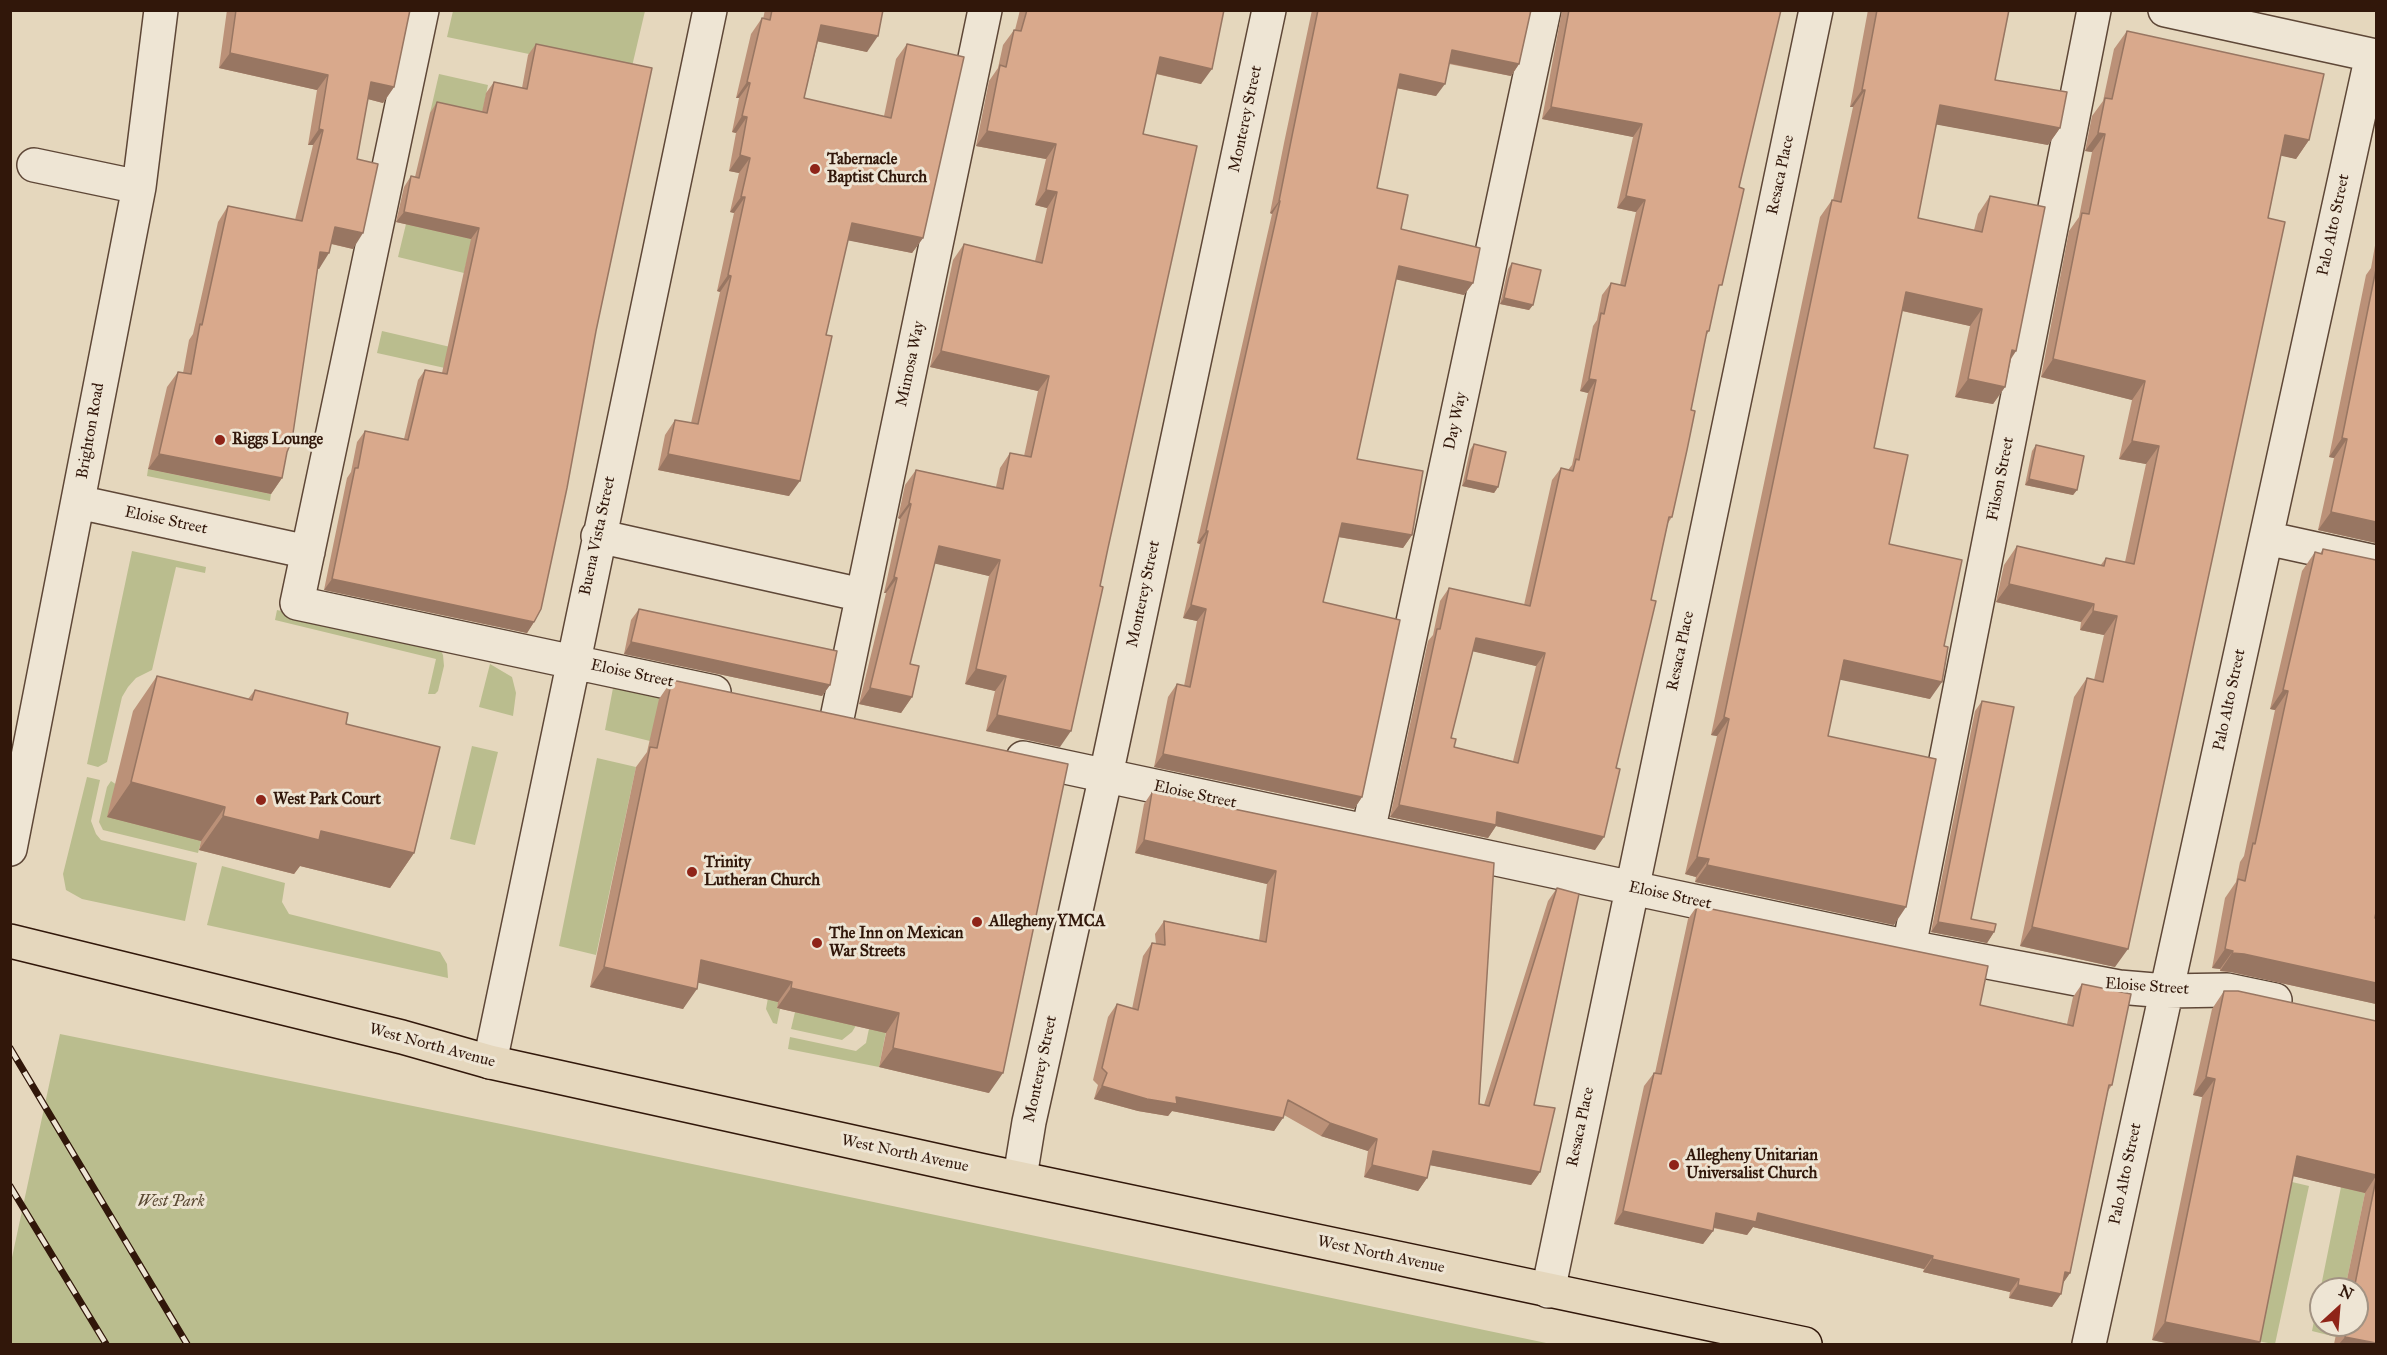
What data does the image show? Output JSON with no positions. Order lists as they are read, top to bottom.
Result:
{
  "streets": {
    "main road": ["West North Avenue"],
    "street": [
      "Monterey Street",
      "Resaca Place",
      "Palo Alto Street",
      "Mimosa Way",
      "Day Way",
      "Brighton Road",
      "Filson Street",
      "Eloise Street",
      "Buena Vista Street"
    ]
  },
  "crossings": [
    ["Monterey Street", "Eloise Street"],
    ["Monterey Street", "West North Avenue"],
    ["Resaca Place", "Eloise Street"],
    ["Resaca Place", "West North Avenue"],
    ["Palo Alto Street", "Eloise Street"],
    ["Day Way", "Eloise Street"],
    ["Brighton Road", "Eloise Street"],
    ["Filson Street", "Eloise Street"],
    ["Eloise Street", "Buena Vista Street"],
    ["Buena Vista Street", "West North Avenue"]
  ],
  "parks": ["West Park"],
  "places": [
    "Tabernacle Baptist Church",
    "Riggs Lounge",
    "West Park Court",
    "Trinity Lutheran Church",
    "Allegheny YMCA",
    "The Inn on Mexican War Streets",
    "Allegheny Unitarian Universalist Church"
  ],
  "north": "top right"
}
